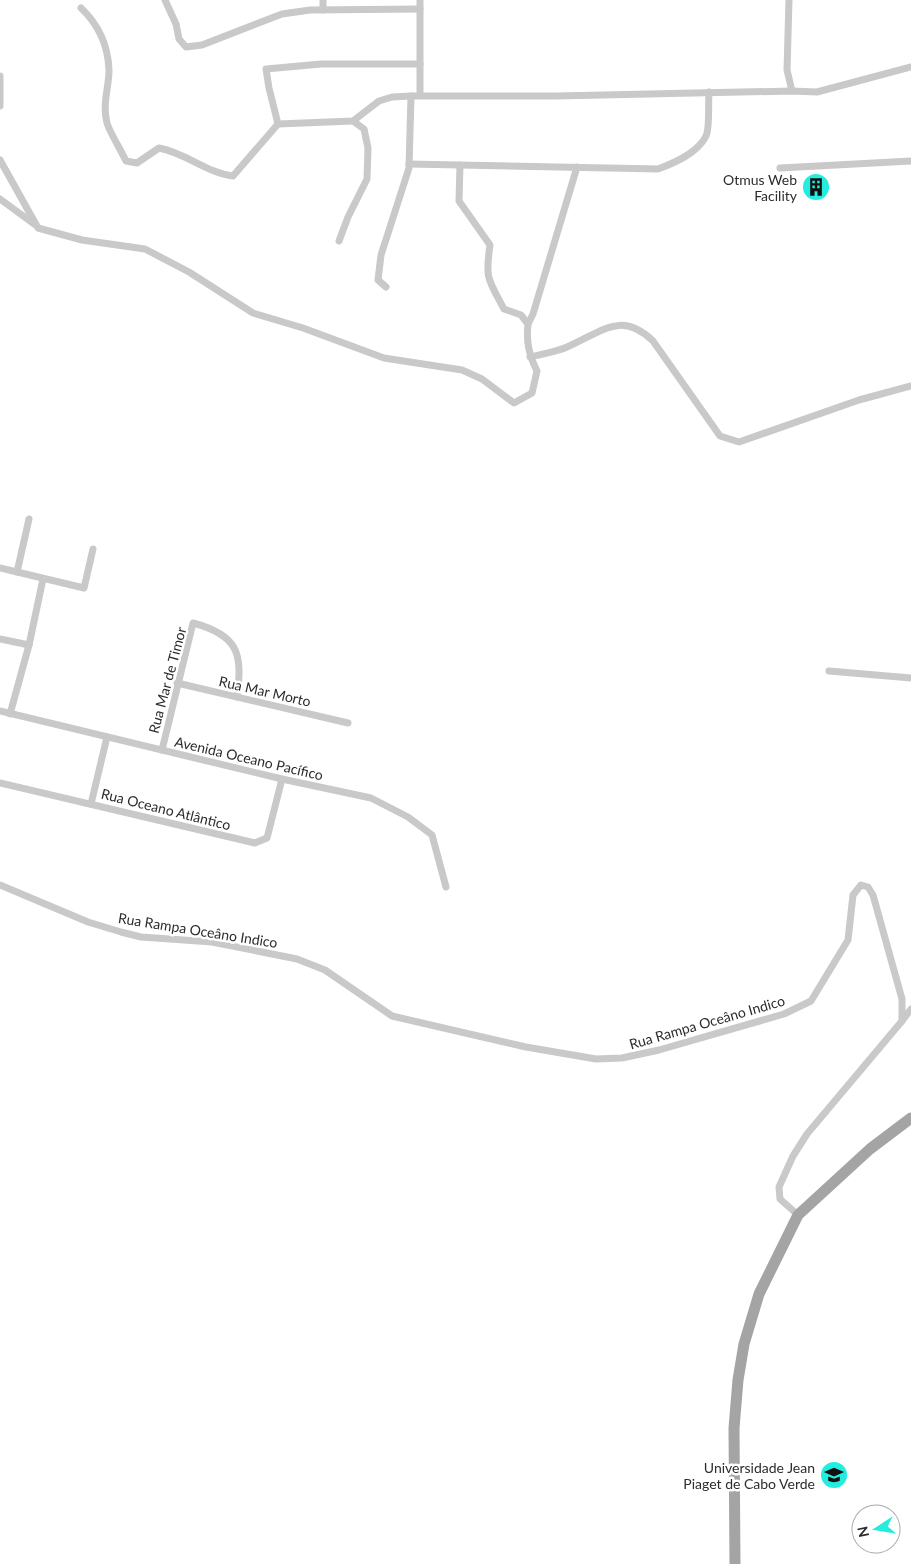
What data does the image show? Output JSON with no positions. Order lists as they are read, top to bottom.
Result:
{
  "streets": {
    "street": [
      "Rua Mar de Timor",
      "Rua Mar Morto",
      "Avenida Oceano Pacífico",
      "Rua Oceano Atlântico",
      "Rua Rampa Oceâno Indico"
    ]
  },
  "crossings": [
    ["Rua Mar de Timor", "Rua Mar Morto"],
    ["Rua Mar de Timor", "Avenida Oceano Pacífico"],
    ["Avenida Oceano Pacífico", "Rua Oceano Atlântico"]
  ],
  "places": {
    "building": ["Otmus Web Facility"],
    "school or university": ["Universidade Jean Piaget de Cabo Verde"]
  },
  "north": "left"
}
